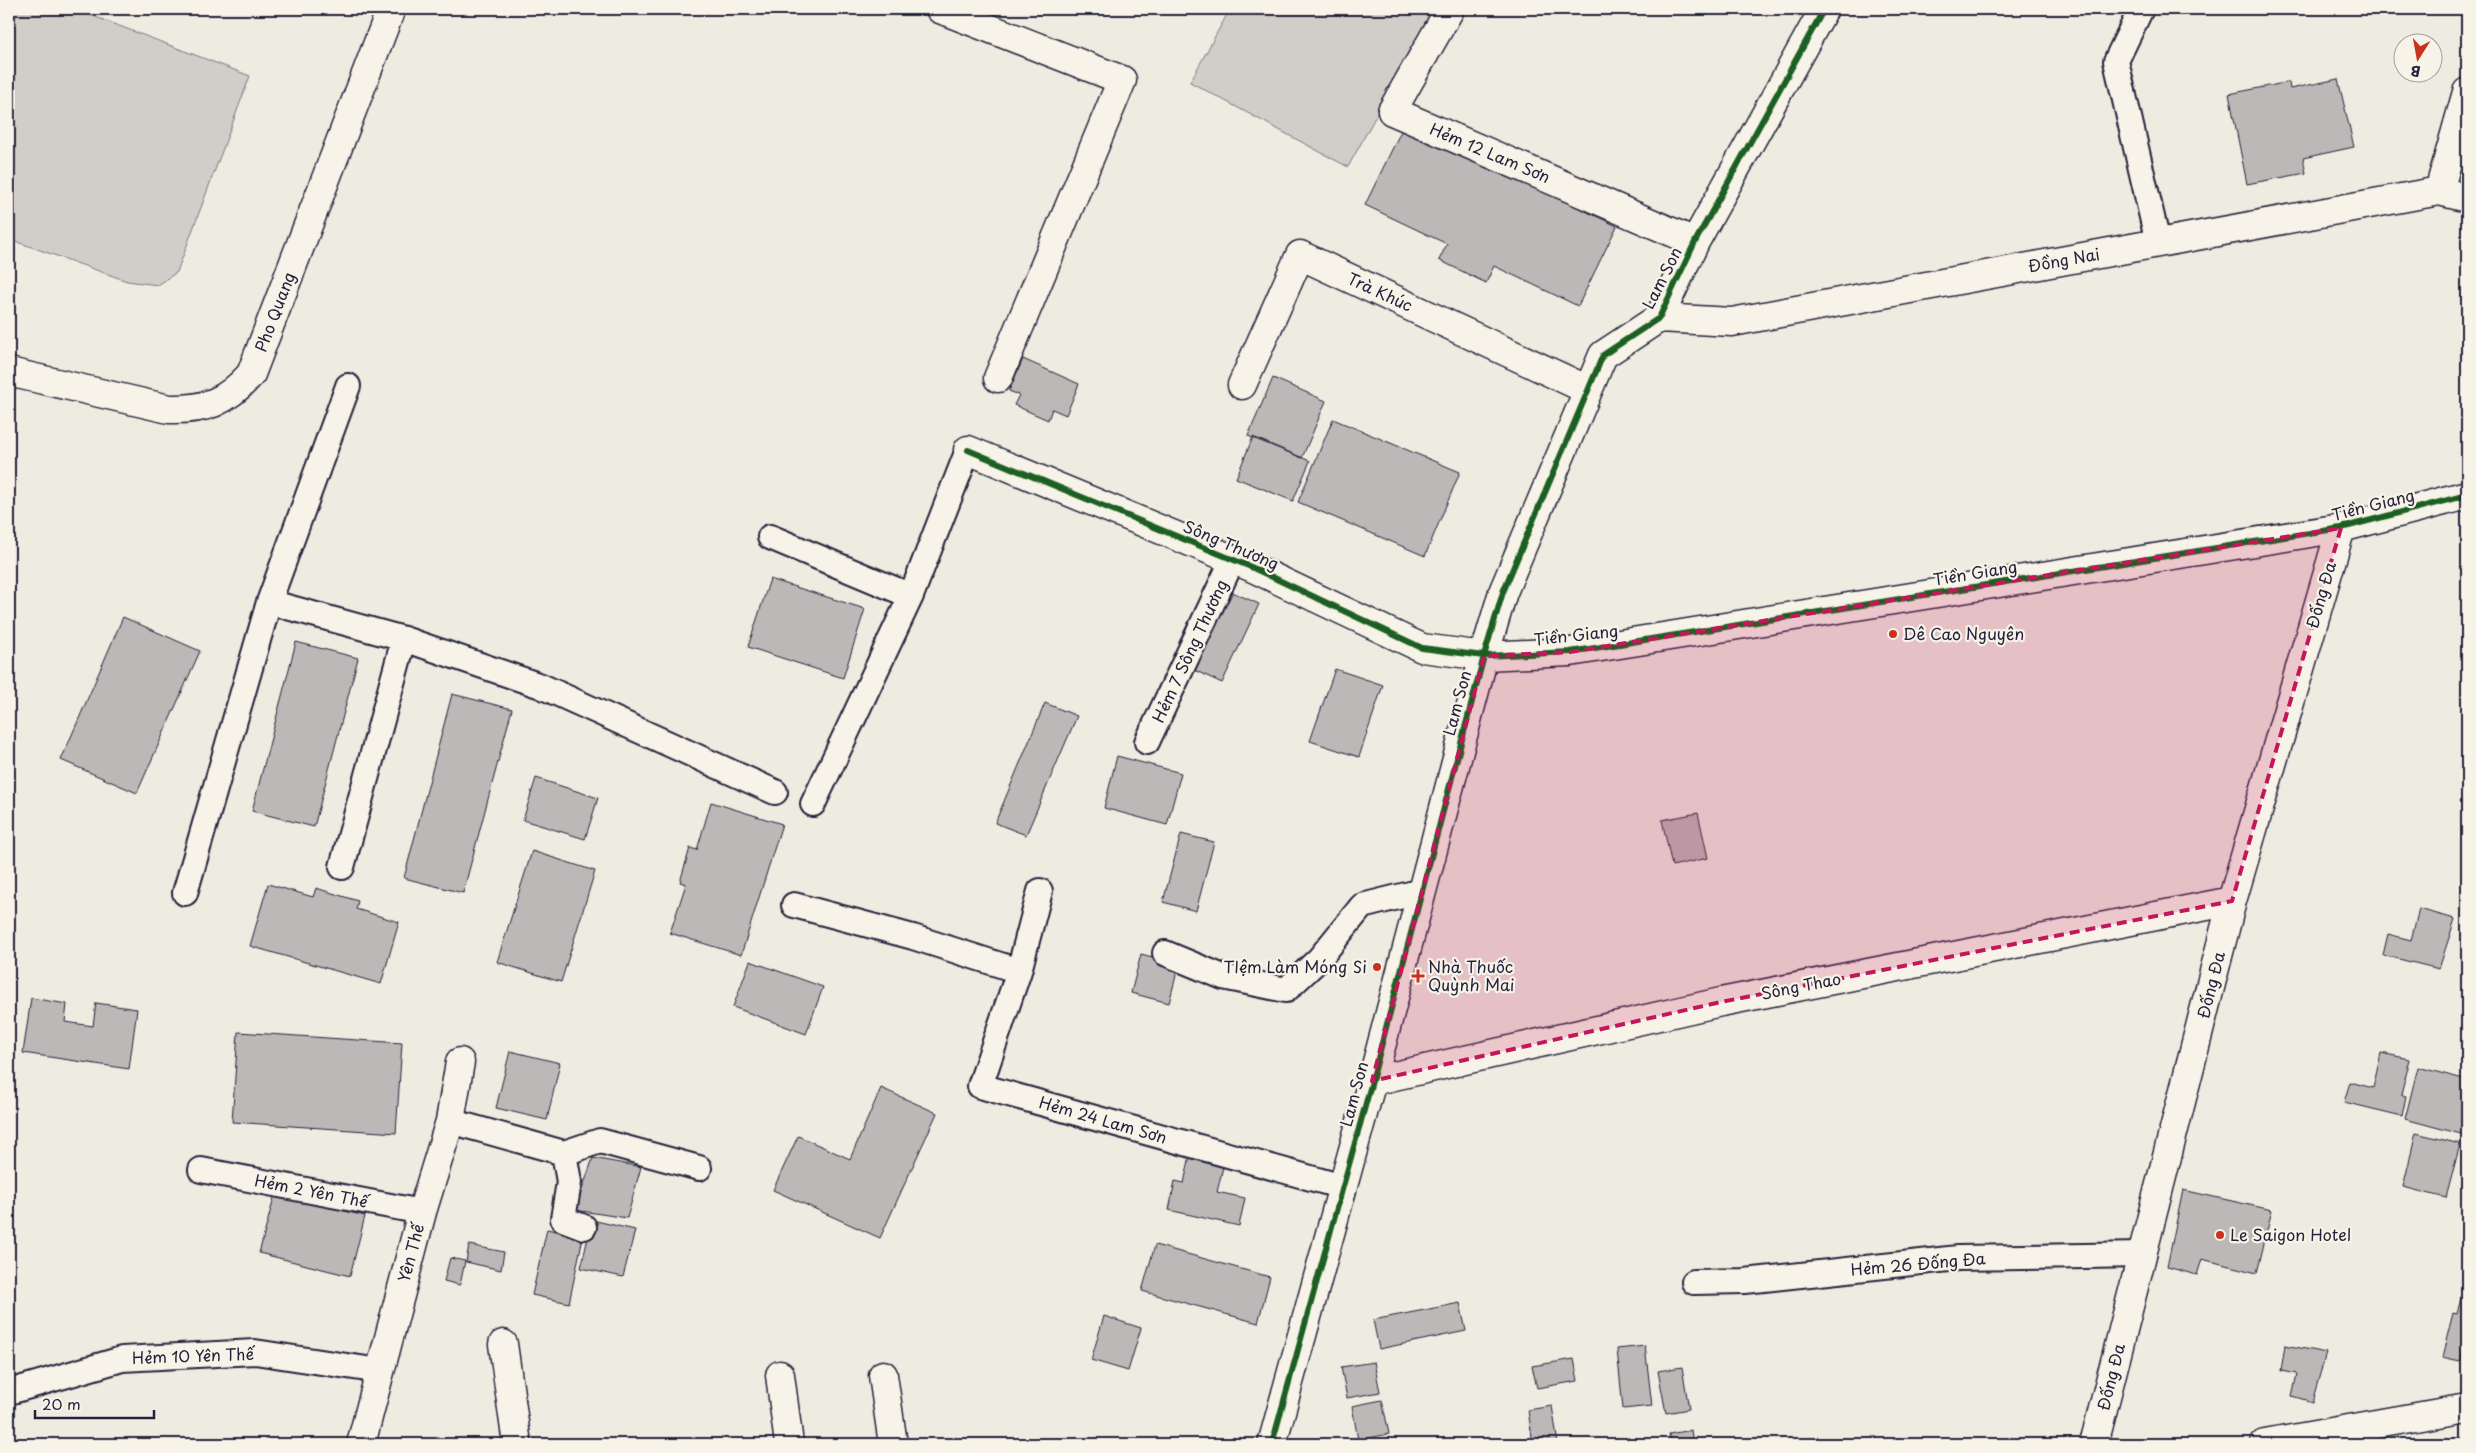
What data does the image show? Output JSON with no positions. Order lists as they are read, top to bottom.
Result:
{
  "streets": {
    "street": [
      "Hẻm 12 Lam Sơn",
      "Đồng Nai",
      "Lam Son",
      "Trà Khúc",
      "Pho Quang",
      "Tiền Giang",
      "Sông Thương",
      "Đống Đa",
      "Sông Thao",
      "Yên Thế"
    ],
    "lane": [
      "Hẻm 7 Sông Thương",
      "Hẻm 24 Lam Sơn",
      "Hẻm 2 Yên Thế",
      "Hẻm 26 Đống Đa",
      "Hẻm 10 Yên Thế"
    ]
  },
  "crossings": [
    ["Hẻm 12 Lam Sơn", "Lam Son"],
    ["Đồng Nai", "Lam Son"],
    ["Lam Son", "Trà Khúc"],
    ["Lam Son", "Tiền Giang"],
    ["Lam Son", "Sông Thương"],
    ["Lam Son", "Sông Thao"],
    ["Lam Son", "Hẻm 24 Lam Sơn"],
    ["Tiền Giang", "Sông Thương"],
    ["Tiền Giang", "Đống Đa"],
    ["Sông Thương", "Hẻm 7 Sông Thương"],
    ["Đống Đa", "Sông Thao"],
    ["Đống Đa", "Hẻm 26 Đống Đa"],
    ["Hẻm 2 Yên Thế", "Yên Thế"],
    ["Yên Thế", "Hẻm 10 Yên Thế"]
  ],
  "places": {
    "other": ["Dê Cao Nguyên", "TIệm Làm Móng Si", "Le Saigon Hotel"],
    "health": ["Nhà Thuốc Quỳnh Mai"]
  },
  "scale_bar": "20 m",
  "north": "bottom"
}
